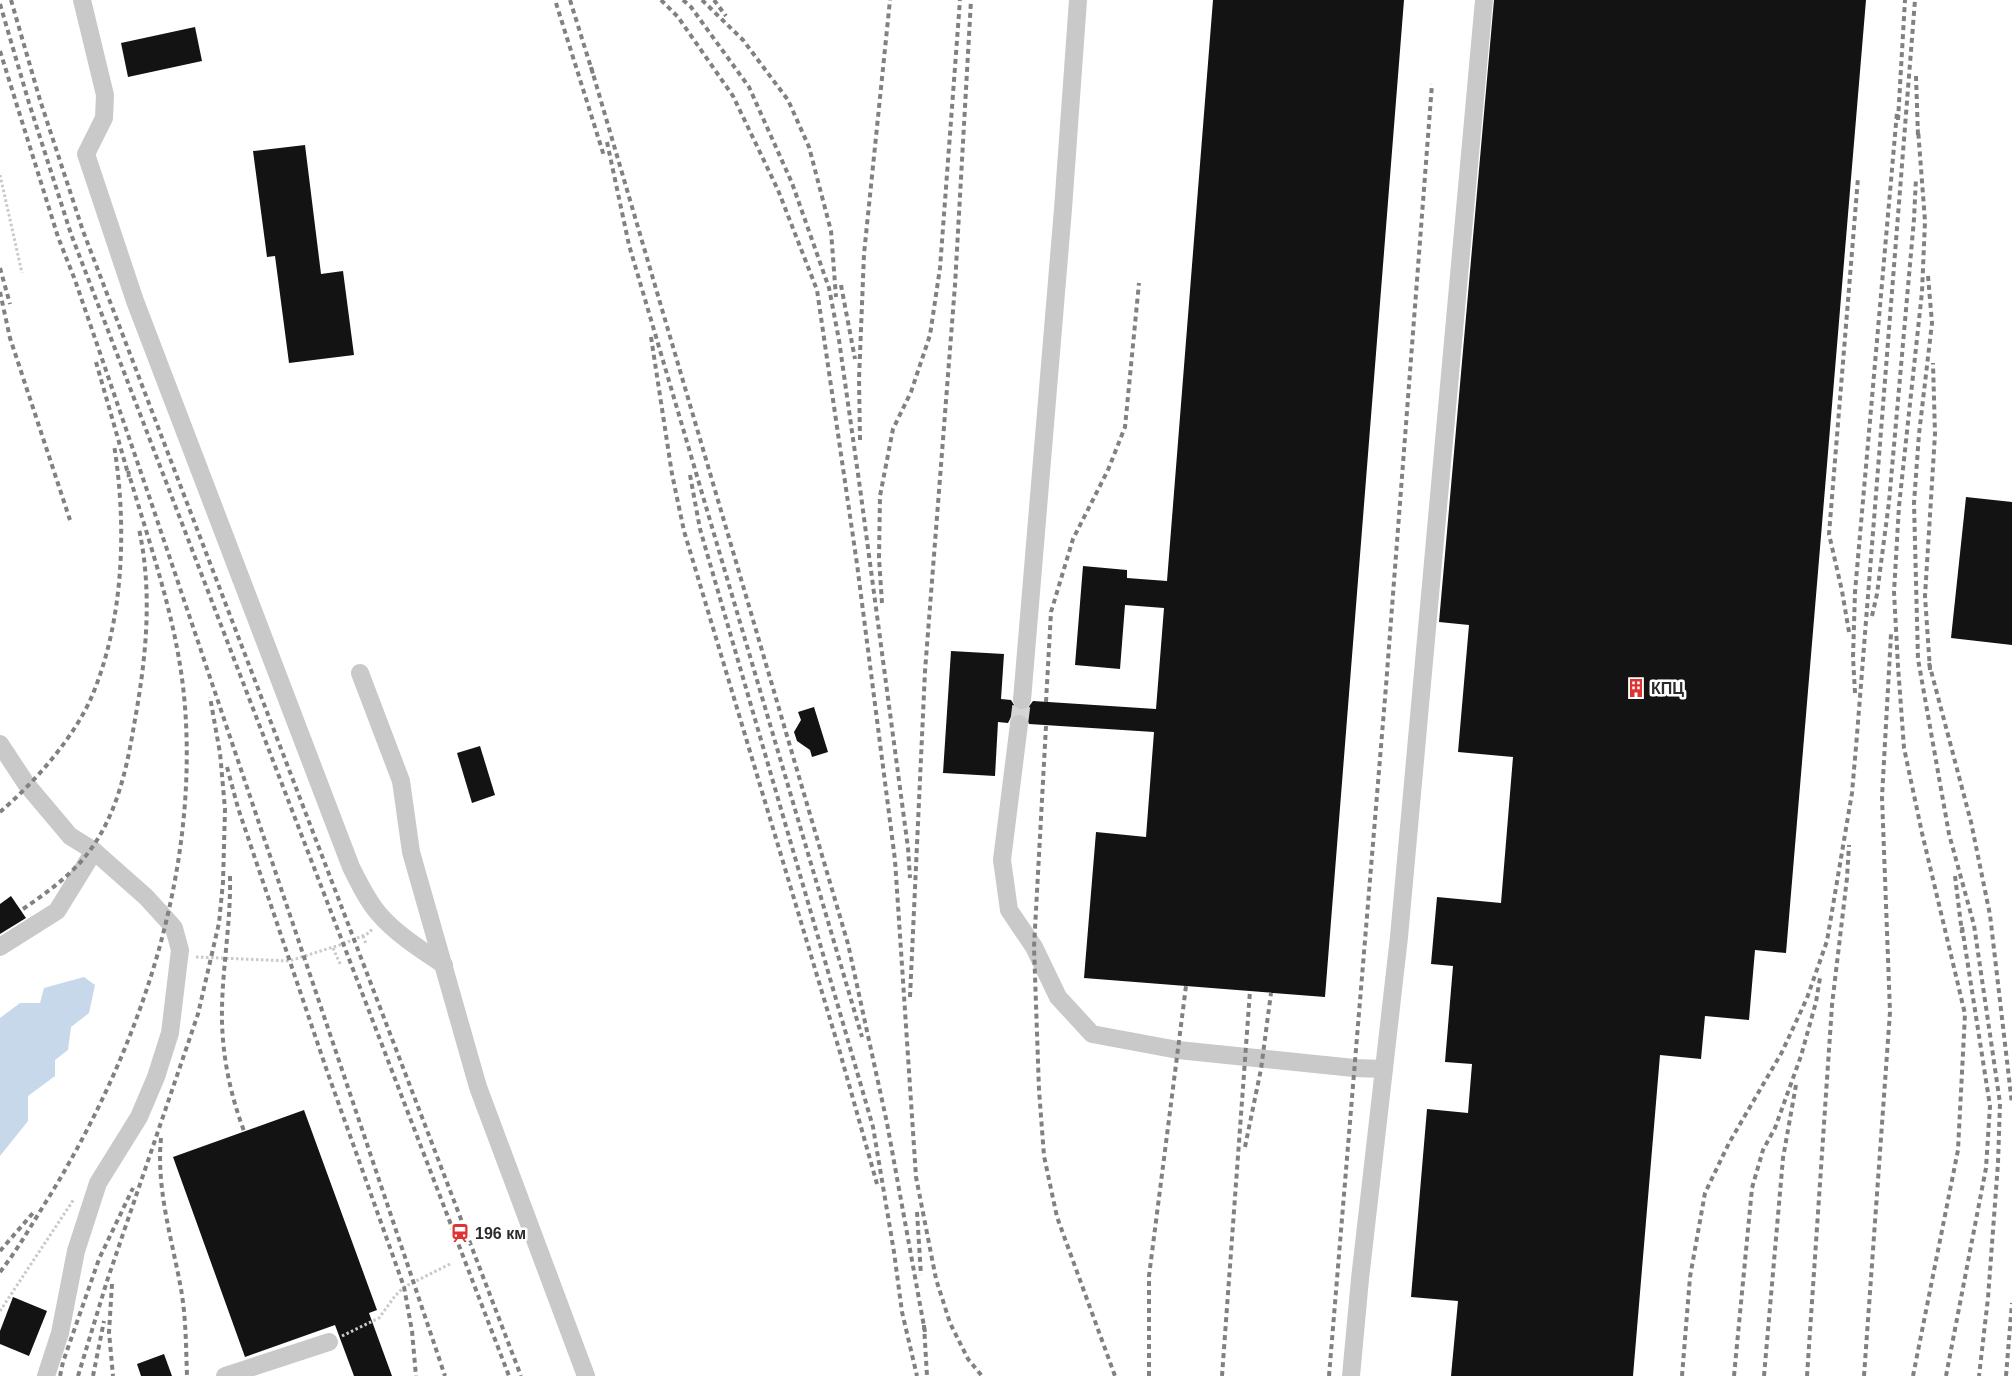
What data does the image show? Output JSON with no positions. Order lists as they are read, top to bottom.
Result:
{
  "places": {
    "building": ["КПЦ"],
    "station": ["196 км"]
  }
}
